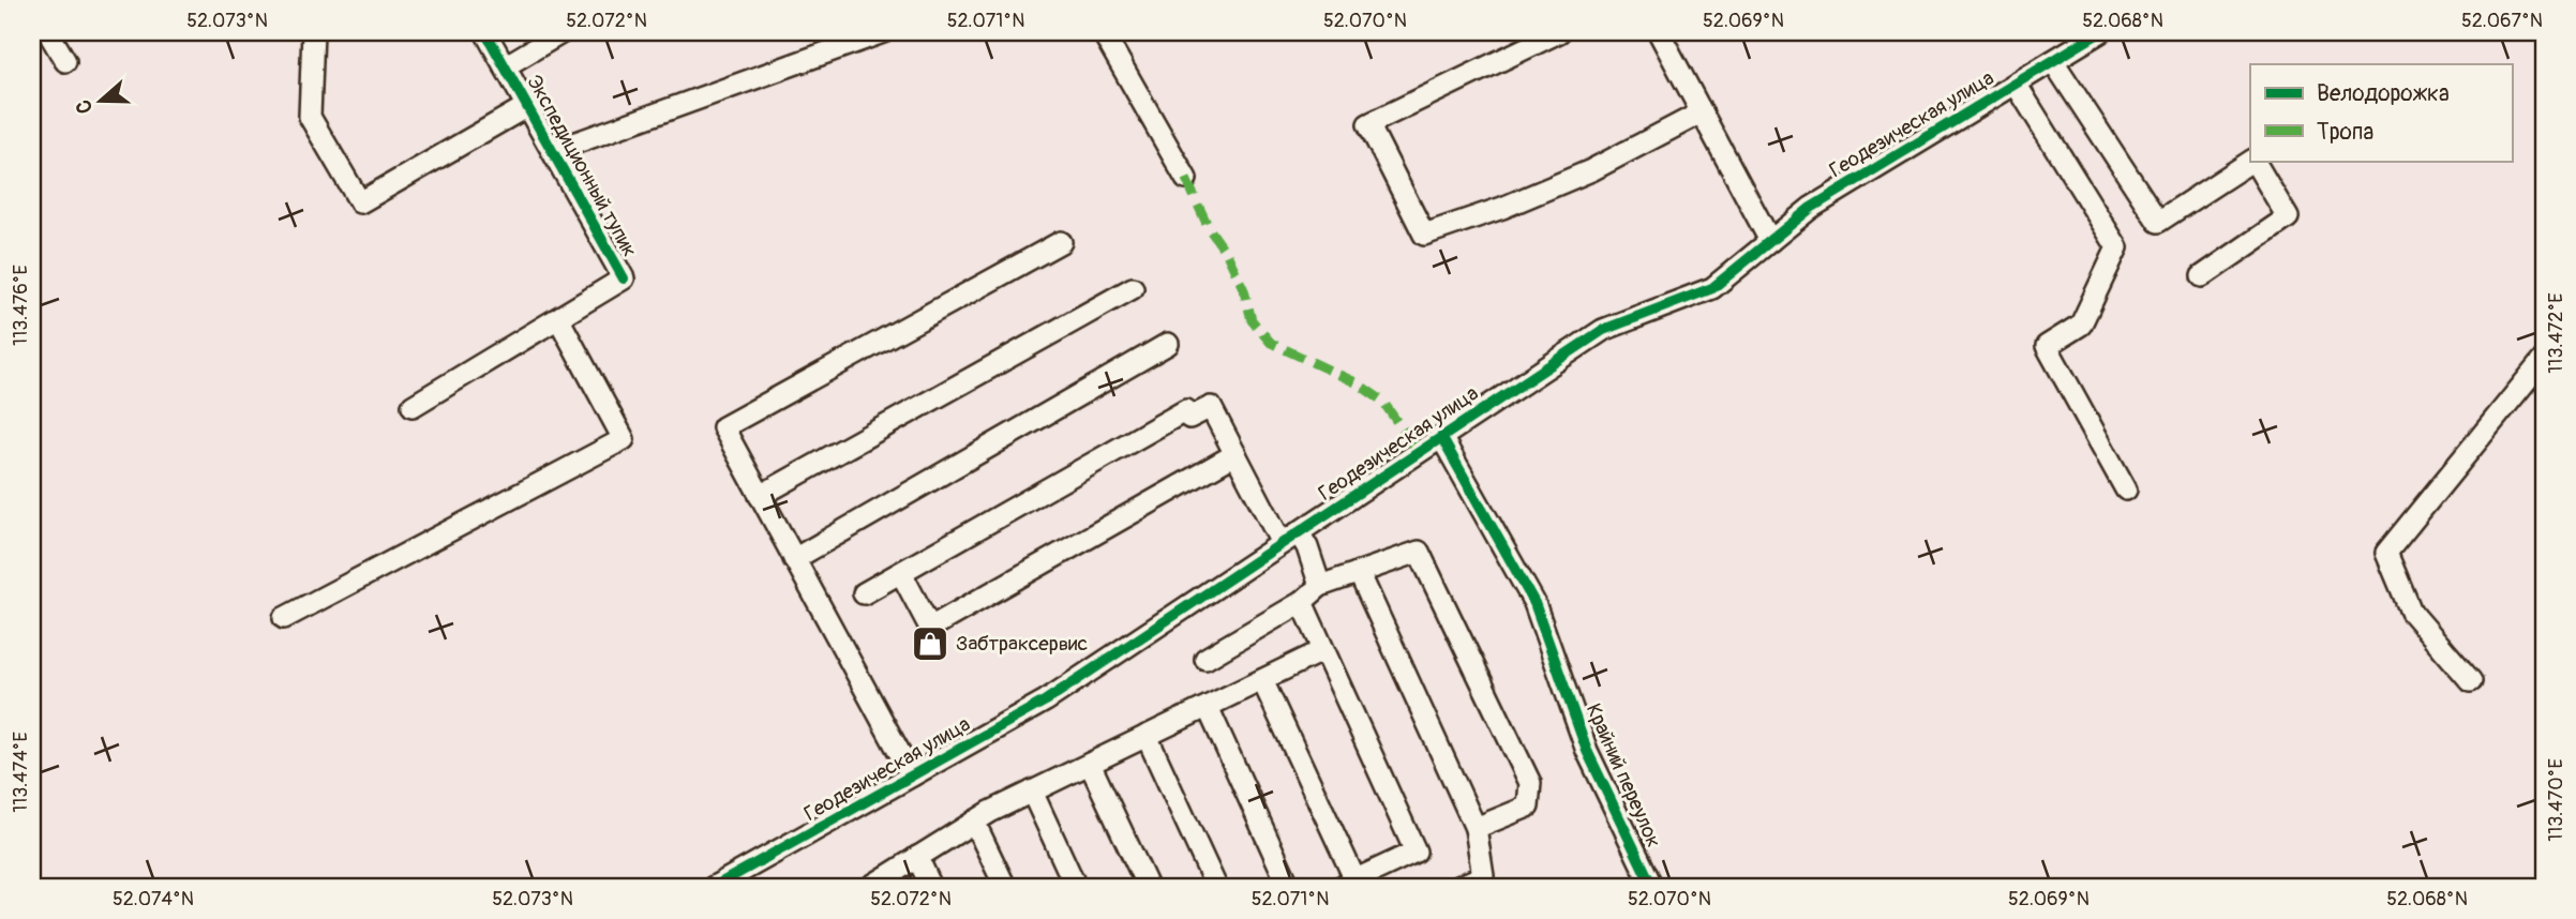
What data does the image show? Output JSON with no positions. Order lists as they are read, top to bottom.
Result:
{
  "streets": {
    "street": ["Геодезическая улица", "Экспедиционный тупик", "Крайний переулок"]
  },
  "crossings": [
    ["Геодезическая улица", "Крайний переулок"]
  ],
  "places": {
    "shop": ["Забтраксервис"]
  },
  "legend": ["Велодорожка", "Тропа"],
  "north": "left",
  "coordinates": [
    "52.073°N",
    "52.072°N",
    "52.071°N",
    "52.070°N",
    "52.069°N",
    "52.068°N",
    "52.067°N",
    "113.476°E",
    "113.472°E",
    "113.474°E",
    "113.470°E",
    "52.074°N"
  ]
}
